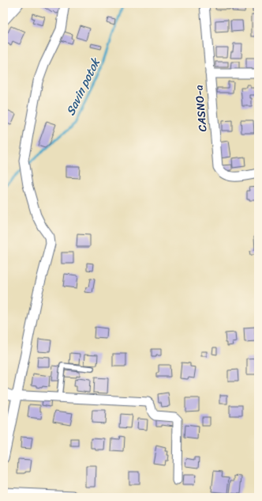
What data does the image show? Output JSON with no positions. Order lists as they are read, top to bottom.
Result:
{
  "streets": {
    "street": ["CASNO-a"]
  },
  "water": ["Savin potok"]
}
